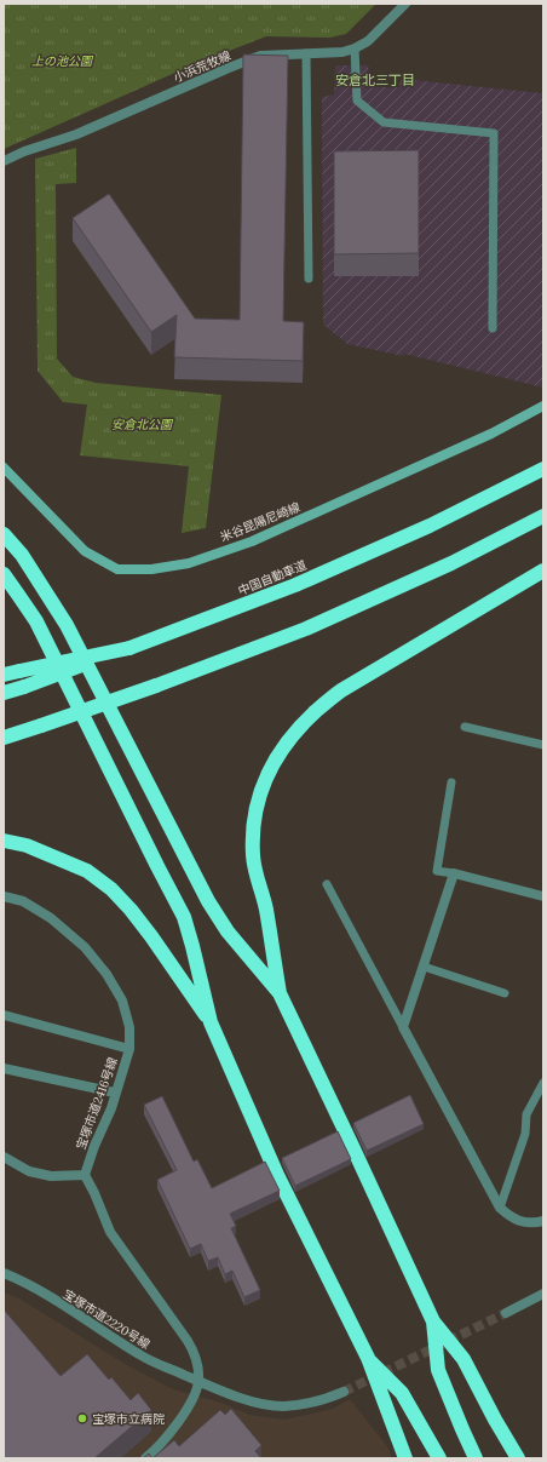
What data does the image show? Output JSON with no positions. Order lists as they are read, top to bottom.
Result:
{
  "streets": {
    "highway": ["中国自動車道"],
    "main road": ["米谷昆陽尼崎線"],
    "street": ["小浜荒牧線", "宝塚市道2416号線", "宝塚市道2220号線"]
  },
  "districts": ["安倉北三丁目"],
  "parks": ["上の池公園", "安倉北公園"],
  "places": ["宝塚市立病院"]
}
